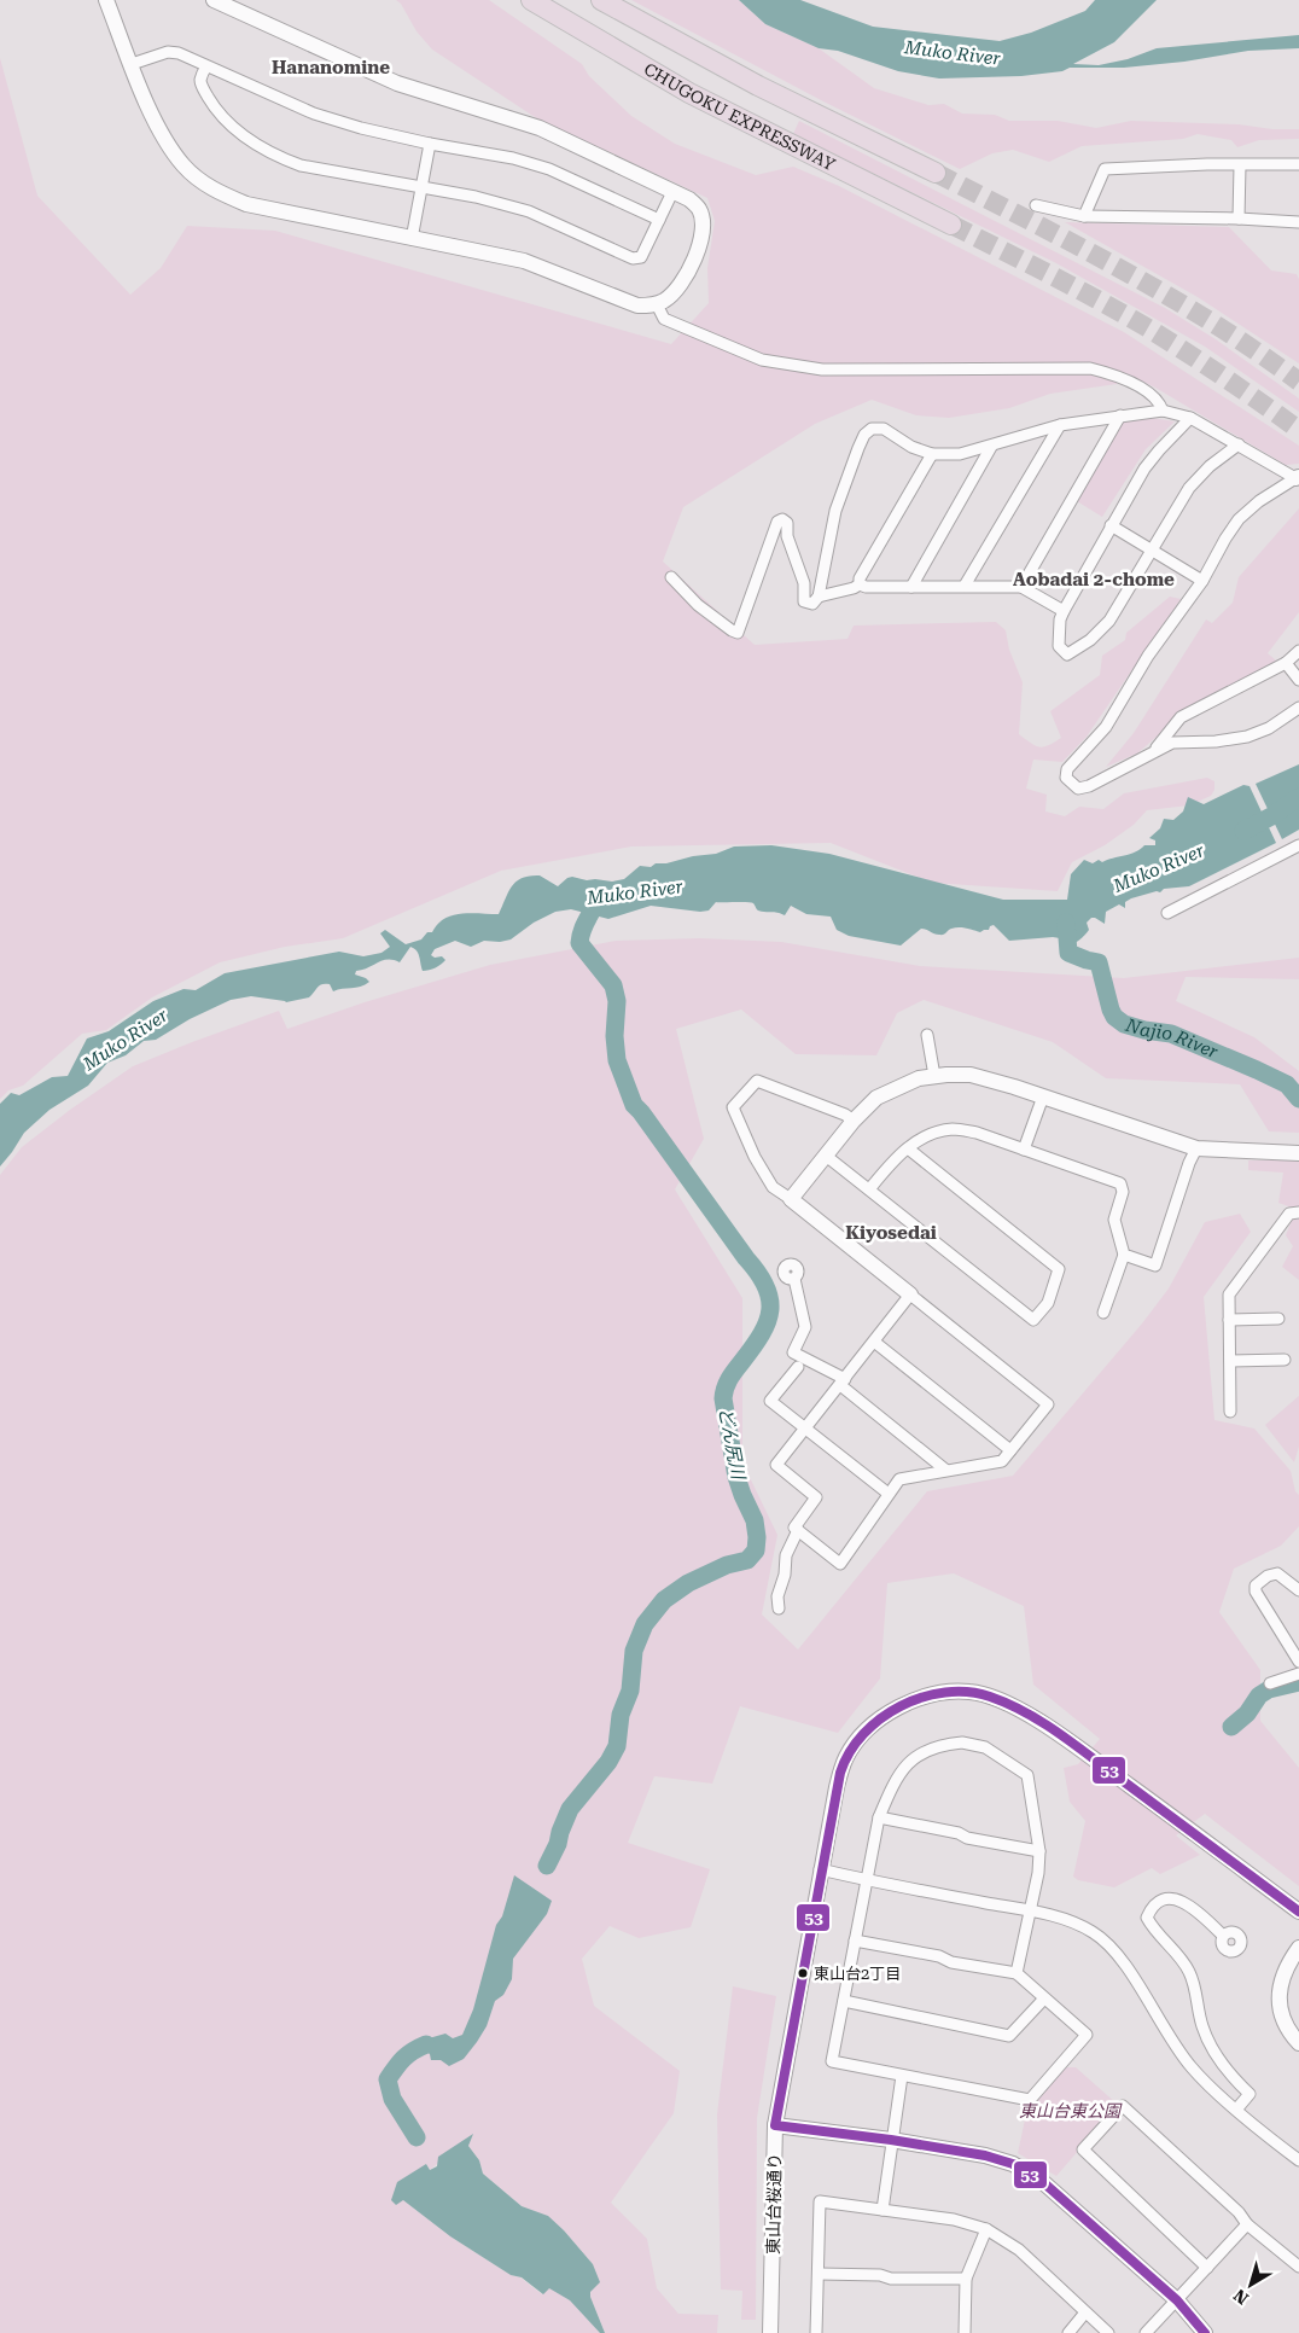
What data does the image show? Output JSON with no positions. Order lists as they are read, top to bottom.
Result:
{
  "streets": {
    "highway": ["CHUGOKU EXPRESSWAY"],
    "street": ["東山台桜通り"]
  },
  "districts": ["Hananomine", "Aobadai 2-chome", "Kiyosedai"],
  "water": ["Muko River", "Najio River", "どん尻川"],
  "parks": ["東山台東公園"],
  "places": ["東山台2丁目"],
  "lines": ["transit line 53"],
  "north": "bottom left"
}
